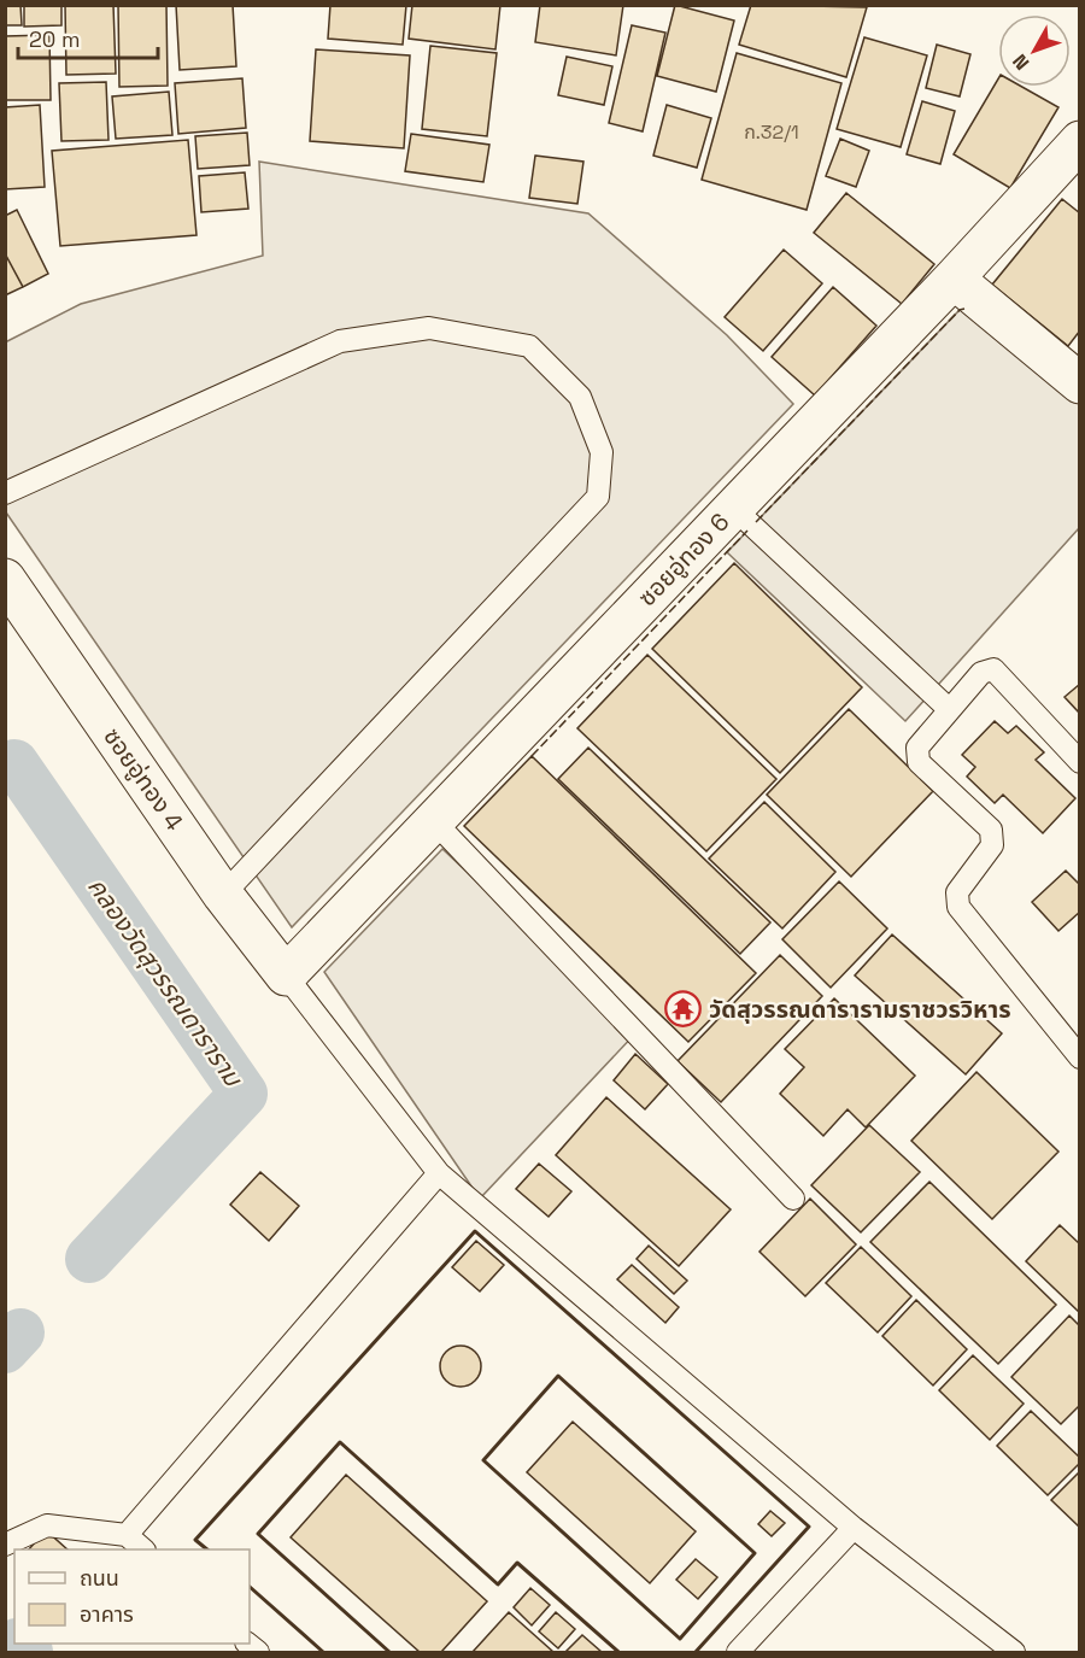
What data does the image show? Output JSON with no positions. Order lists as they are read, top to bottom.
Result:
{
  "streets": {
    "street": ["ซอยอู่ทอง 6", "ซอยอู่ทอง 4"]
  },
  "crossings": [
    ["ซอยอู่ทอง 6", "ซอยอู่ทอง 4"]
  ],
  "water": ["คลองวัดสุวรรณดาราราม"],
  "places": {
    "temple": ["วัดสุวรรณดารารามราชวรวิหาร"]
  },
  "house_numbers": ["ก.32/1"],
  "legend": ["ถนน", "อาคาร"],
  "scale_bar": "20 m",
  "north": "bottom left"
}
